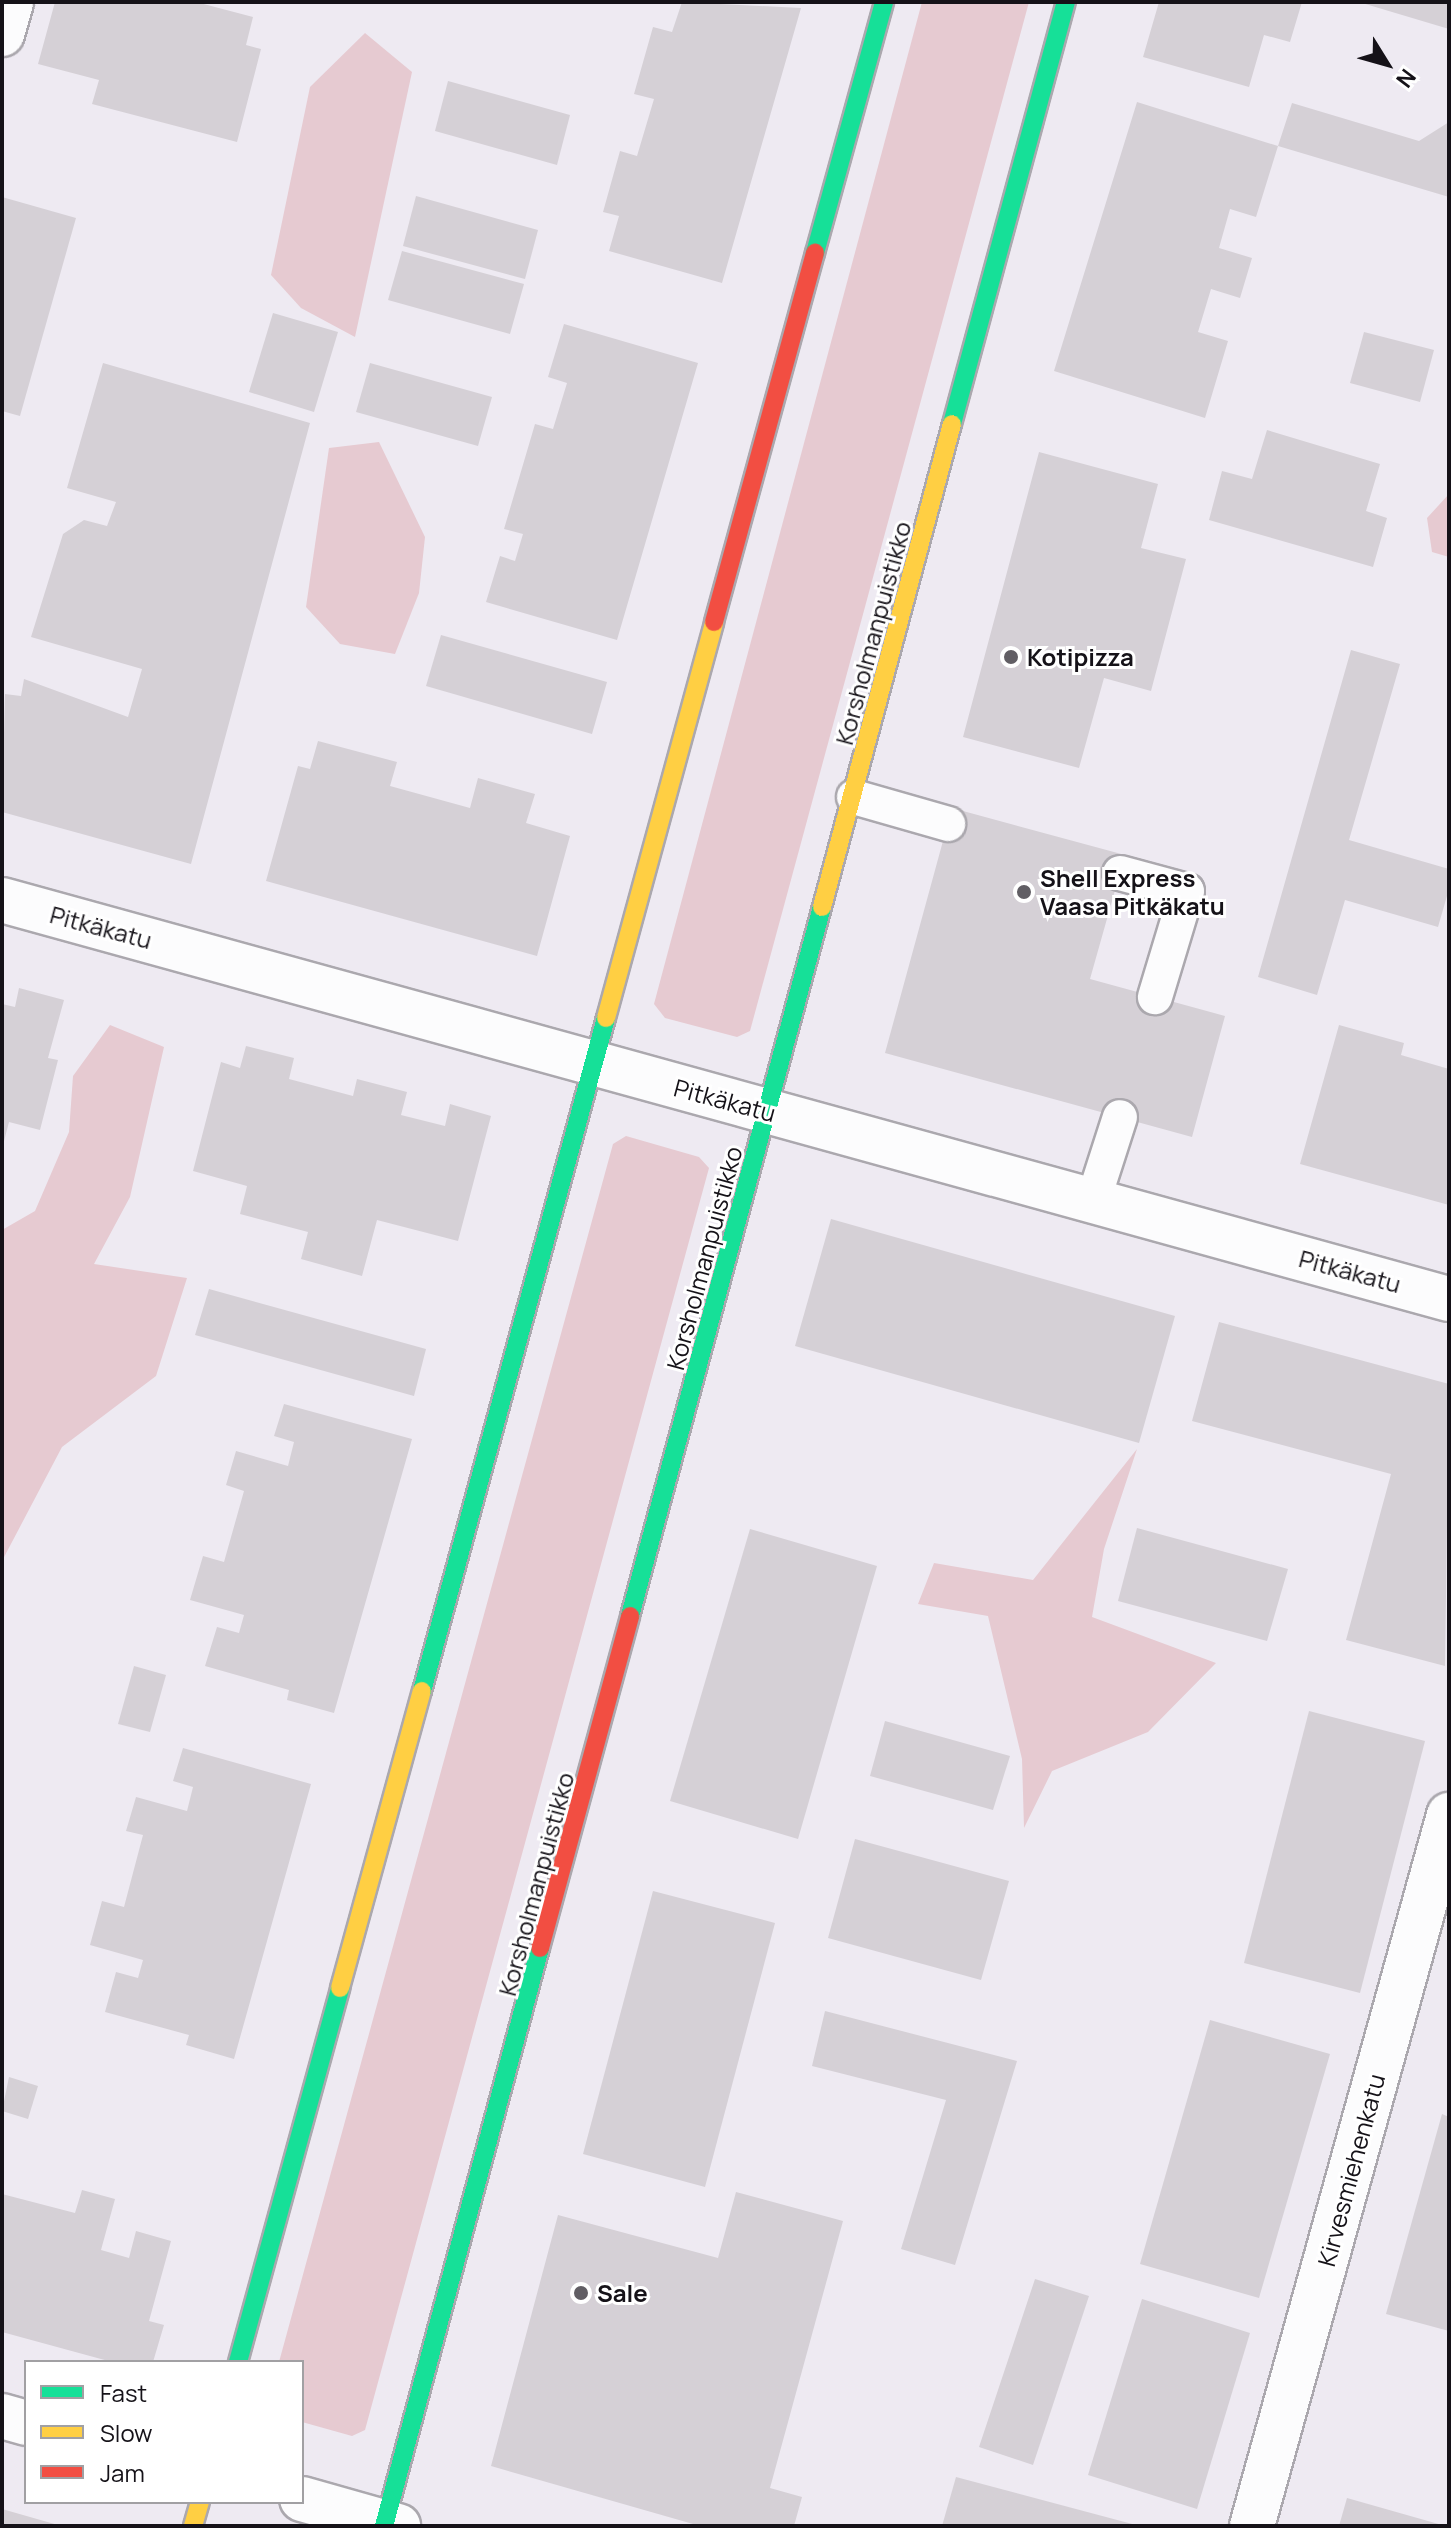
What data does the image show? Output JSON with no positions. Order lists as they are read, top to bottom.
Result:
{
  "streets": {
    "main road": ["Korsholmanpuistikko"],
    "street": ["Pitkäkatu", "Kirvesmiehenkatu"]
  },
  "crossings": [
    ["Korsholmanpuistikko", "Pitkäkatu"]
  ],
  "places": ["Kotipizza", "Shell Express Vaasa Pitkäkatu", "Sale"],
  "legend": ["Fast", "Slow", "Jam"],
  "north": "bottom right"
}
